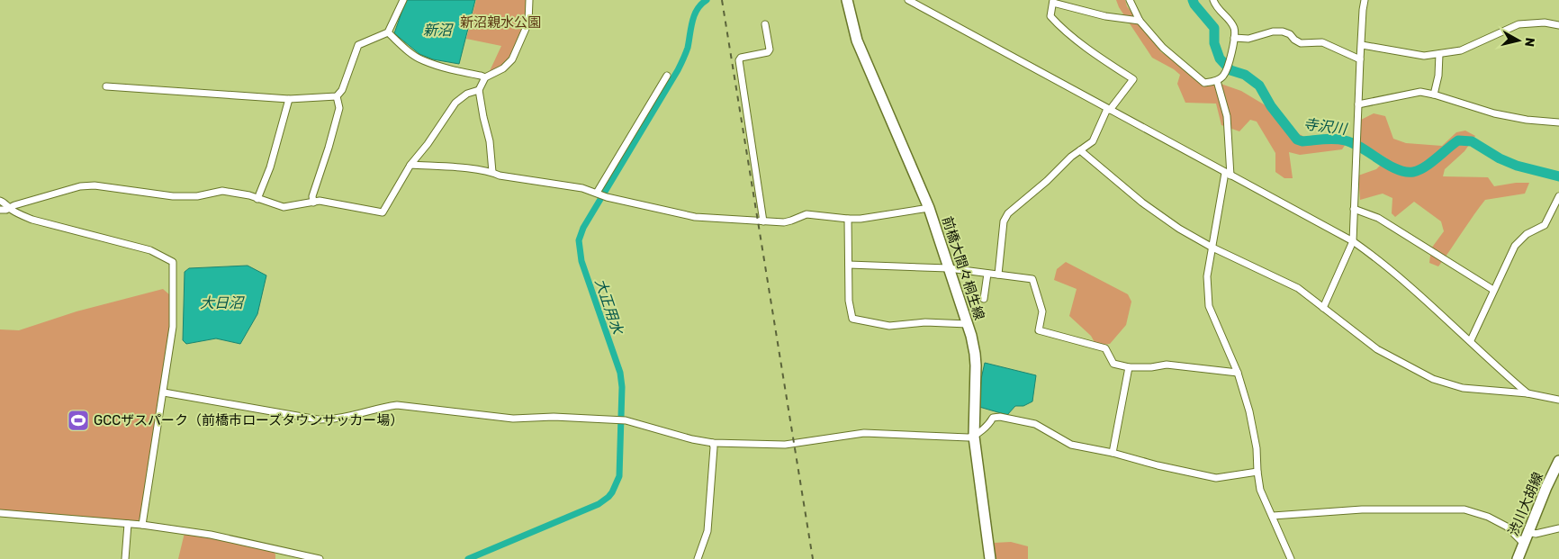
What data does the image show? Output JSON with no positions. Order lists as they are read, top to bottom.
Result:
{
  "streets": {
    "main road": ["前橋大間々桐生線", "渋川大胡線"]
  },
  "water": [
    "新沼",
    "寺沢川",
    "大日沼",
    "大正用水"
  ],
  "parks": ["新沼親水公園"],
  "places": {
    "sports": ["GCCザスパーク（前橋市ローズタウンサッカー場）"]
  },
  "north": "right"
}
